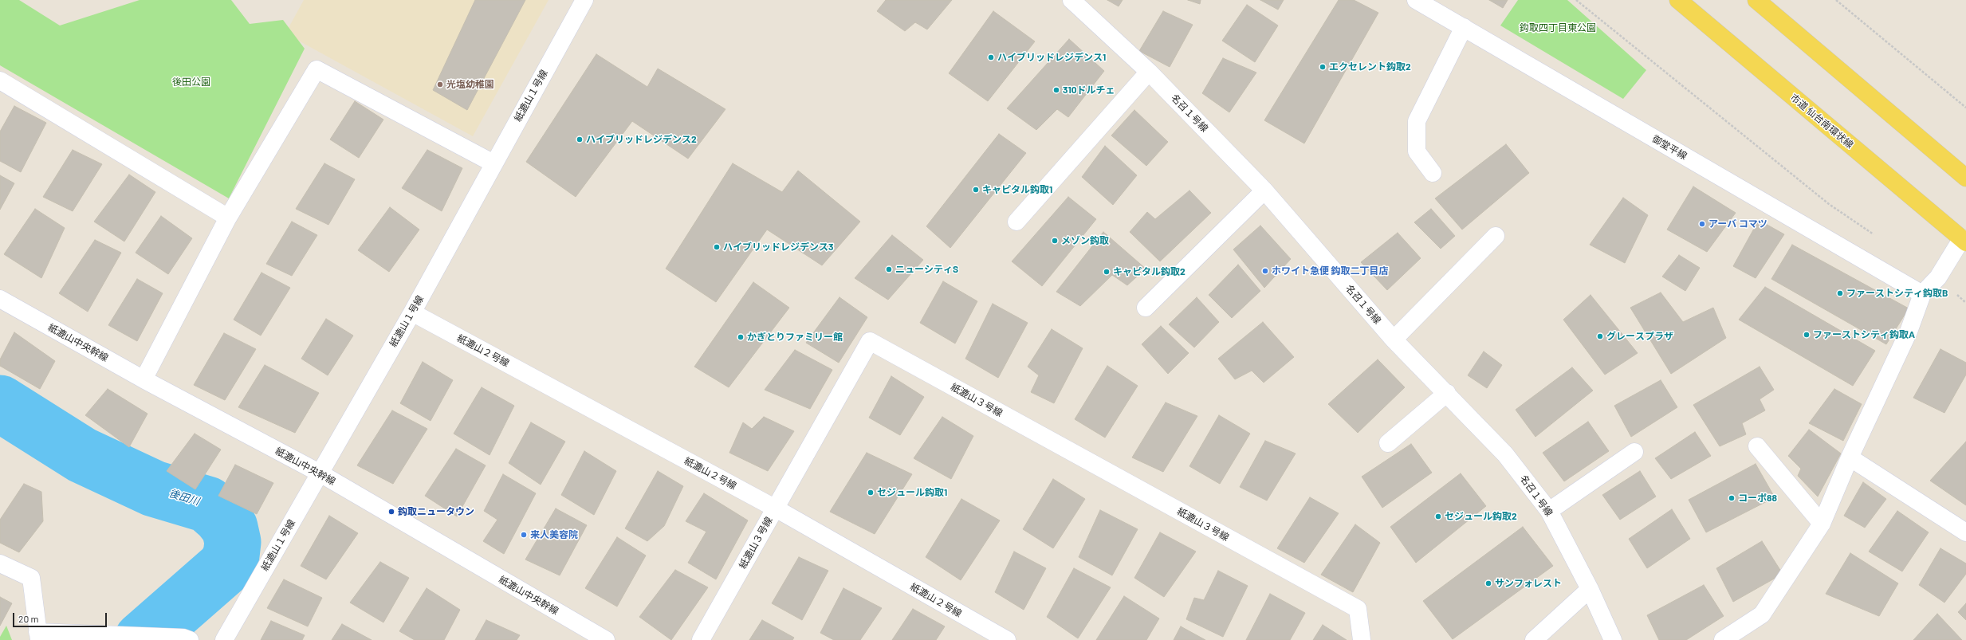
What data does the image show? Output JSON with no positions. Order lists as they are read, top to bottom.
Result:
{
  "streets": {
    "main road": ["市道 仙台南環状線"],
    "street": [
      "紙漉山１号線",
      "名召１号線",
      "御堂平線",
      "紙漉山中央幹線",
      "紙漉山２号線",
      "紙漉山３号線"
    ]
  },
  "crossings": [
    ["紙漉山１号線", "紙漉山中央幹線"],
    ["紙漉山１号線", "紙漉山２号線"],
    ["紙漉山２号線", "紙漉山３号線"]
  ],
  "water": ["後田川"],
  "parks": ["鈎取四丁目東公園", "後田公園"],
  "places": [
    "ハイブリッドレジデンス1",
    "エクセレント鈎取2",
    "光塩幼稚園",
    "310ドルチェ",
    "ハイブリッドレジデンス2",
    "キャピタル鈎取1",
    "アーバ コマツ",
    "メゾン鈎取",
    "ハイブリッドレジデンス3",
    "ニューシティS",
    "ホワイト急便 鈎取二丁目店",
    "キャピタル鈎取2",
    "ファーストシティ鈎取B",
    "ファーストシティ鈎取A",
    "グレースプラザ",
    "かぎとりファミリー館",
    "セジュール鈎取1",
    "コーポ88",
    "鈎取ニュータウン",
    "セジュール鈎取2",
    "来人美容院",
    "サンフォレスト"
  ],
  "scale_bar": "20 m"
}
